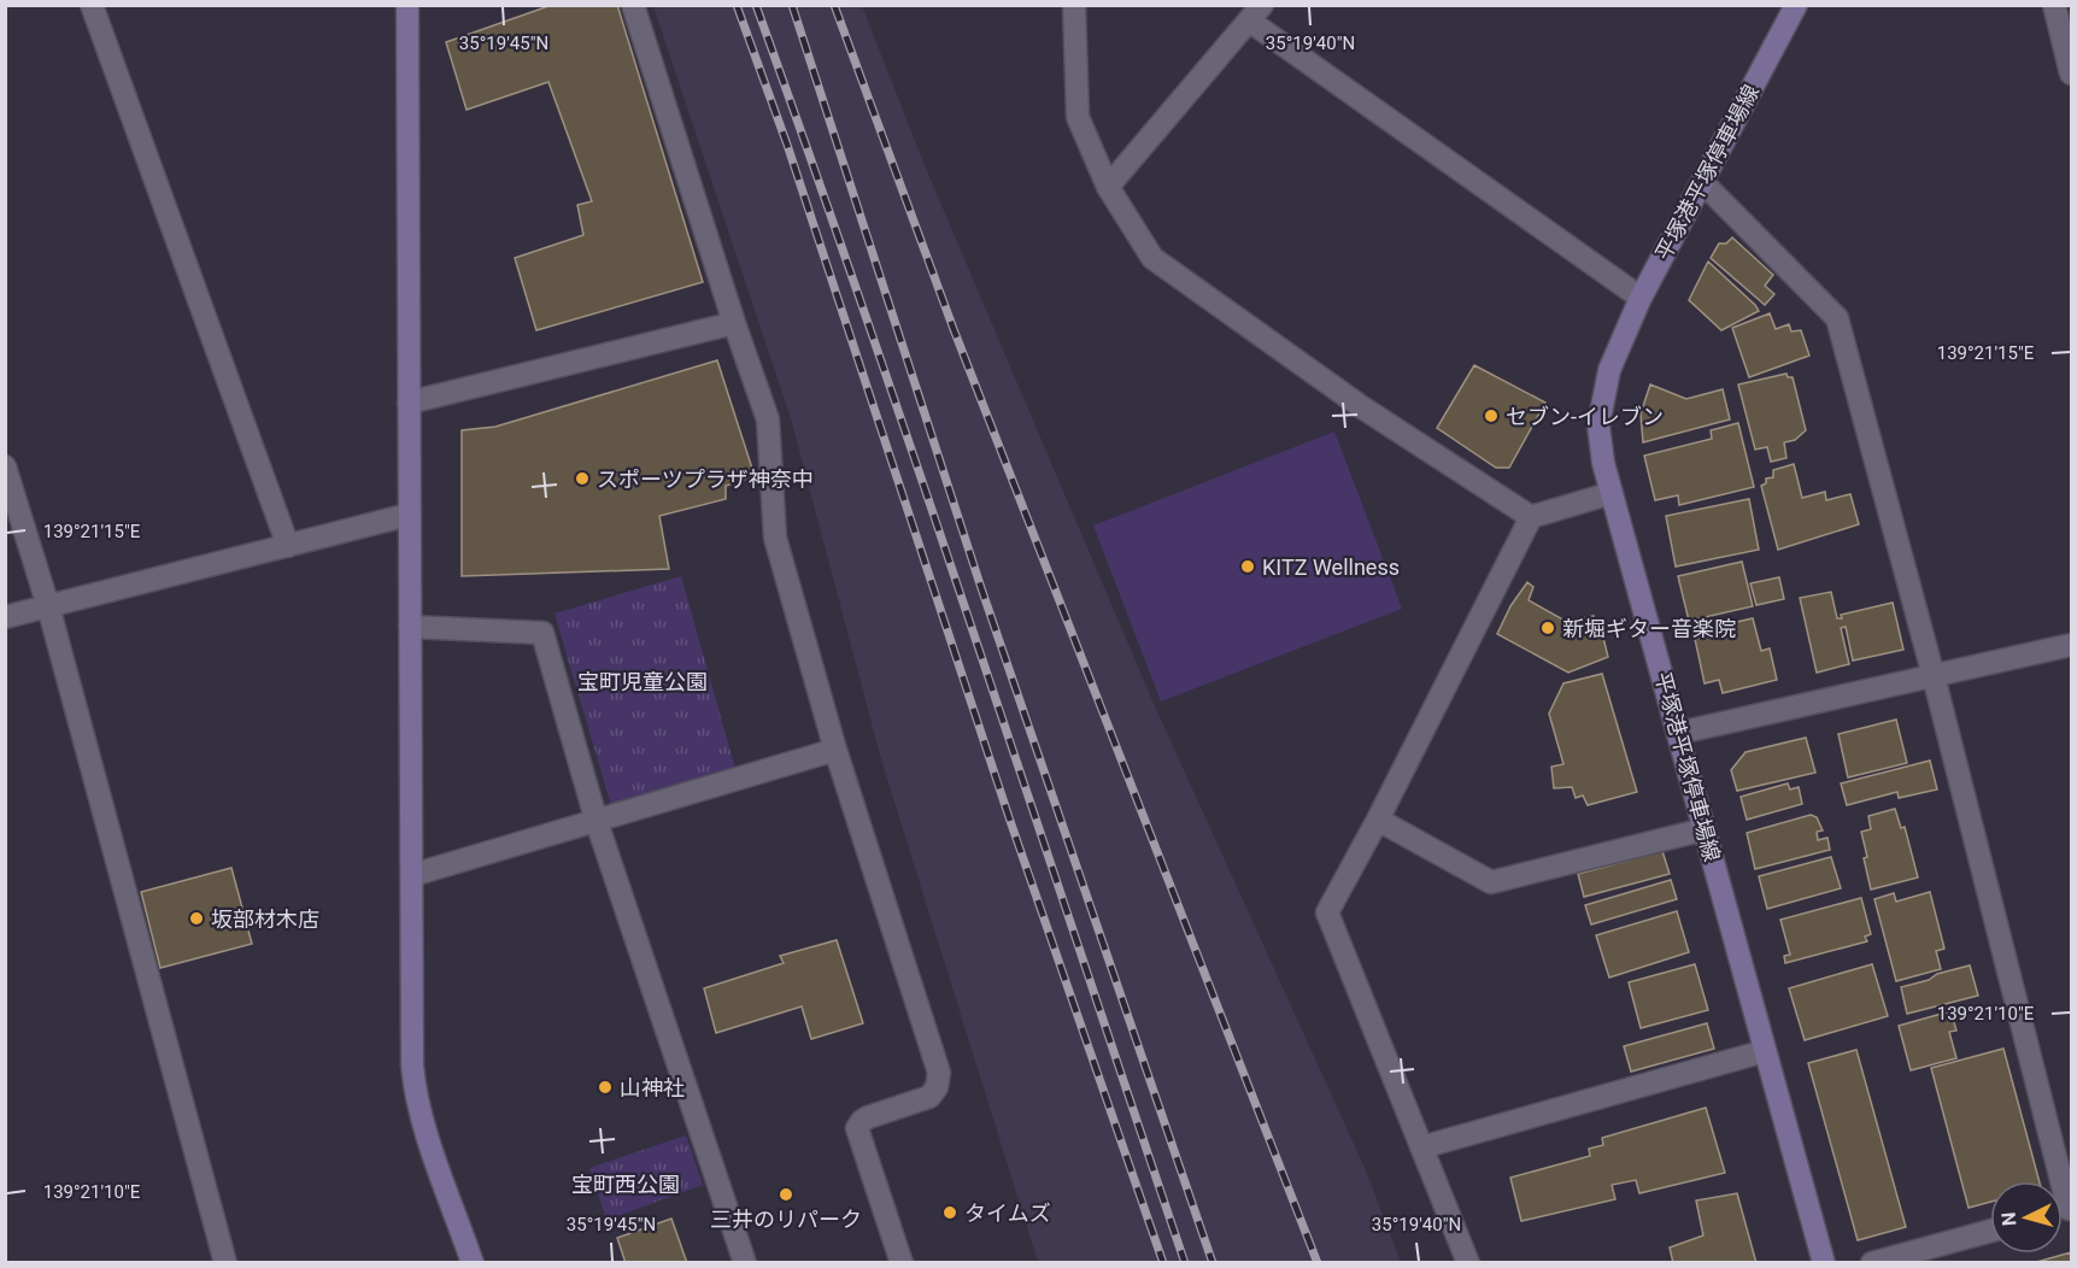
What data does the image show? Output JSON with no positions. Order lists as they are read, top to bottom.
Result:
{
  "streets": {
    "main road": ["平塚港平塚停車場線"]
  },
  "parks": ["宝町児童公園", "宝町西公園"],
  "places": [
    "セブン-イレブン",
    "スポーツプラザ神奈中",
    "KITZ Wellness",
    "新堀ギター音楽院",
    "坂部材木店",
    "山神社",
    "三井のリパーク",
    "タイムズ"
  ],
  "north": "left",
  "coordinates": [
    "35°19'45\"N",
    "35°19'40\"N",
    "139°21'15\"E",
    "139°21'10\"E"
  ]
}
